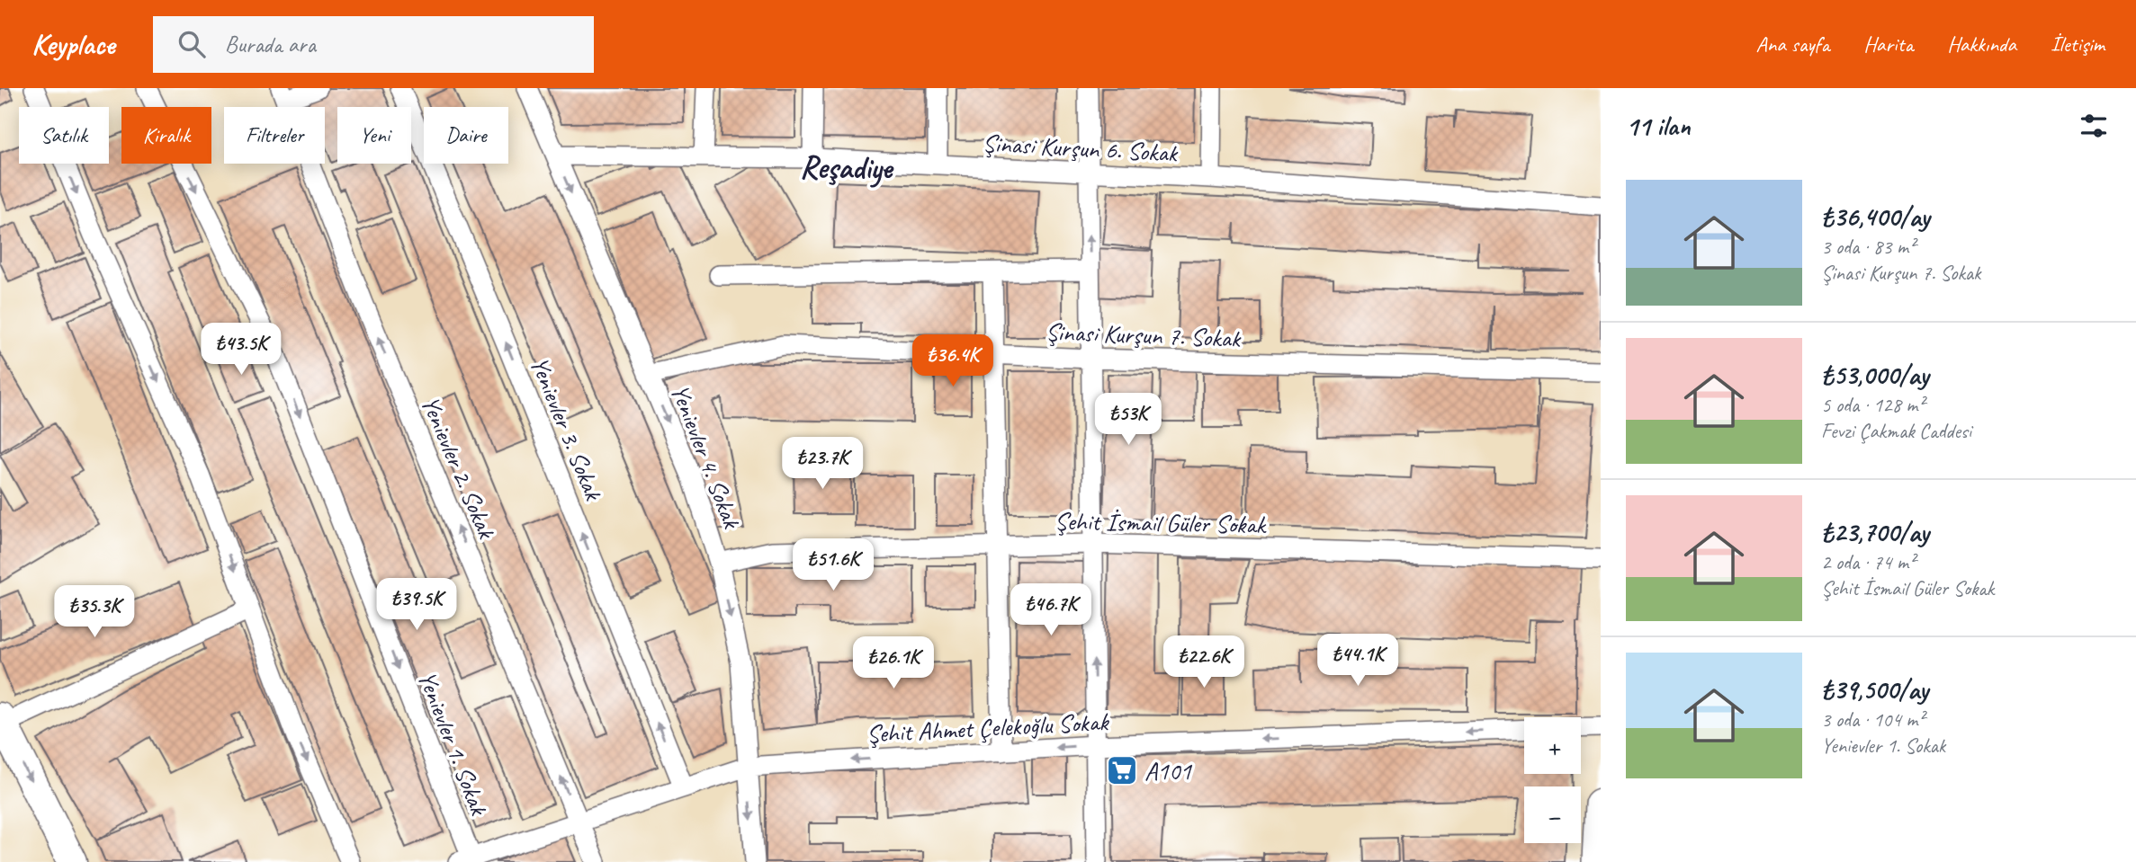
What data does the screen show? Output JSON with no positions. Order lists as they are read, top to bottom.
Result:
{
  "streets": {
    "street": [
      "Şinasi Kurşun 6. Sokak",
      "Şinasi Kurşun 7. Sokak",
      "Yenievler 3. Sokak",
      "Yenievler 4. Sokak",
      "Yenievler 2. Sokak",
      "Şehit İsmail Güler Sokak",
      "Şehit Ahmet Çelekoğlu Sokak",
      "Yenievler 1. Sokak"
    ]
  },
  "crossings": [
    ["Şinasi Kurşun 6. Sokak", "Yenievler 4. Sokak"],
    ["Şinasi Kurşun 7. Sokak", "Yenievler 4. Sokak"],
    ["Yenievler 3. Sokak", "Şehit Ahmet Çelekoğlu Sokak"],
    ["Yenievler 4. Sokak", "Şehit İsmail Güler Sokak"],
    ["Yenievler 4. Sokak", "Şehit Ahmet Çelekoğlu Sokak"],
    ["Yenievler 2. Sokak", "Şehit Ahmet Çelekoğlu Sokak"],
    ["Şehit Ahmet Çelekoğlu Sokak", "Yenievler 1. Sokak"]
  ],
  "one_way": [
    "Yenievler 3. Sokak",
    "Yenievler 4. Sokak",
    "Yenievler 2. Sokak",
    "Şehit Ahmet Çelekoğlu Sokak"
  ],
  "districts": ["Reşadiye"],
  "places": {
    "supermarket": ["A101"]
  },
  "page": {
    "header": "Keyplace",
    "search": "Burada ara",
    "nav": [
      "Ana sayfa",
      "Harita",
      "Hakkında",
      "İletişim"
    ],
    "heading": "11 ilan",
    "chip": [
      "Satılık",
      "Kiralık",
      "Filtreler",
      "Yeni",
      "Daire"
    ],
    "list": [
      {
        "name": "₺36,400/ay",
        "note": "3 oda · 83 m² · Şinasi Kurşun 7. Sokak"
      },
      {
        "name": "₺53,000/ay",
        "note": "5 oda · 128 m² · Fevzi Çakmak Caddesi"
      },
      {
        "name": "₺23,700/ay",
        "note": "2 oda · 74 m² · Şehit İsmail Güler Sokak"
      },
      {
        "name": "₺39,500/ay",
        "note": "3 oda · 104 m² · Yenievler 1. Sokak"
      }
    ],
    "price": [
      "₺43.5K",
      "₺36.4K",
      "₺53K",
      "₺23.7K",
      "₺51.6K",
      "₺39.5K",
      "₺46.7K",
      "₺35.3K",
      "₺44.1K",
      "₺22.6K",
      "₺26.1K"
    ],
    "map_buttons": ["+", "−"]
  }
}
